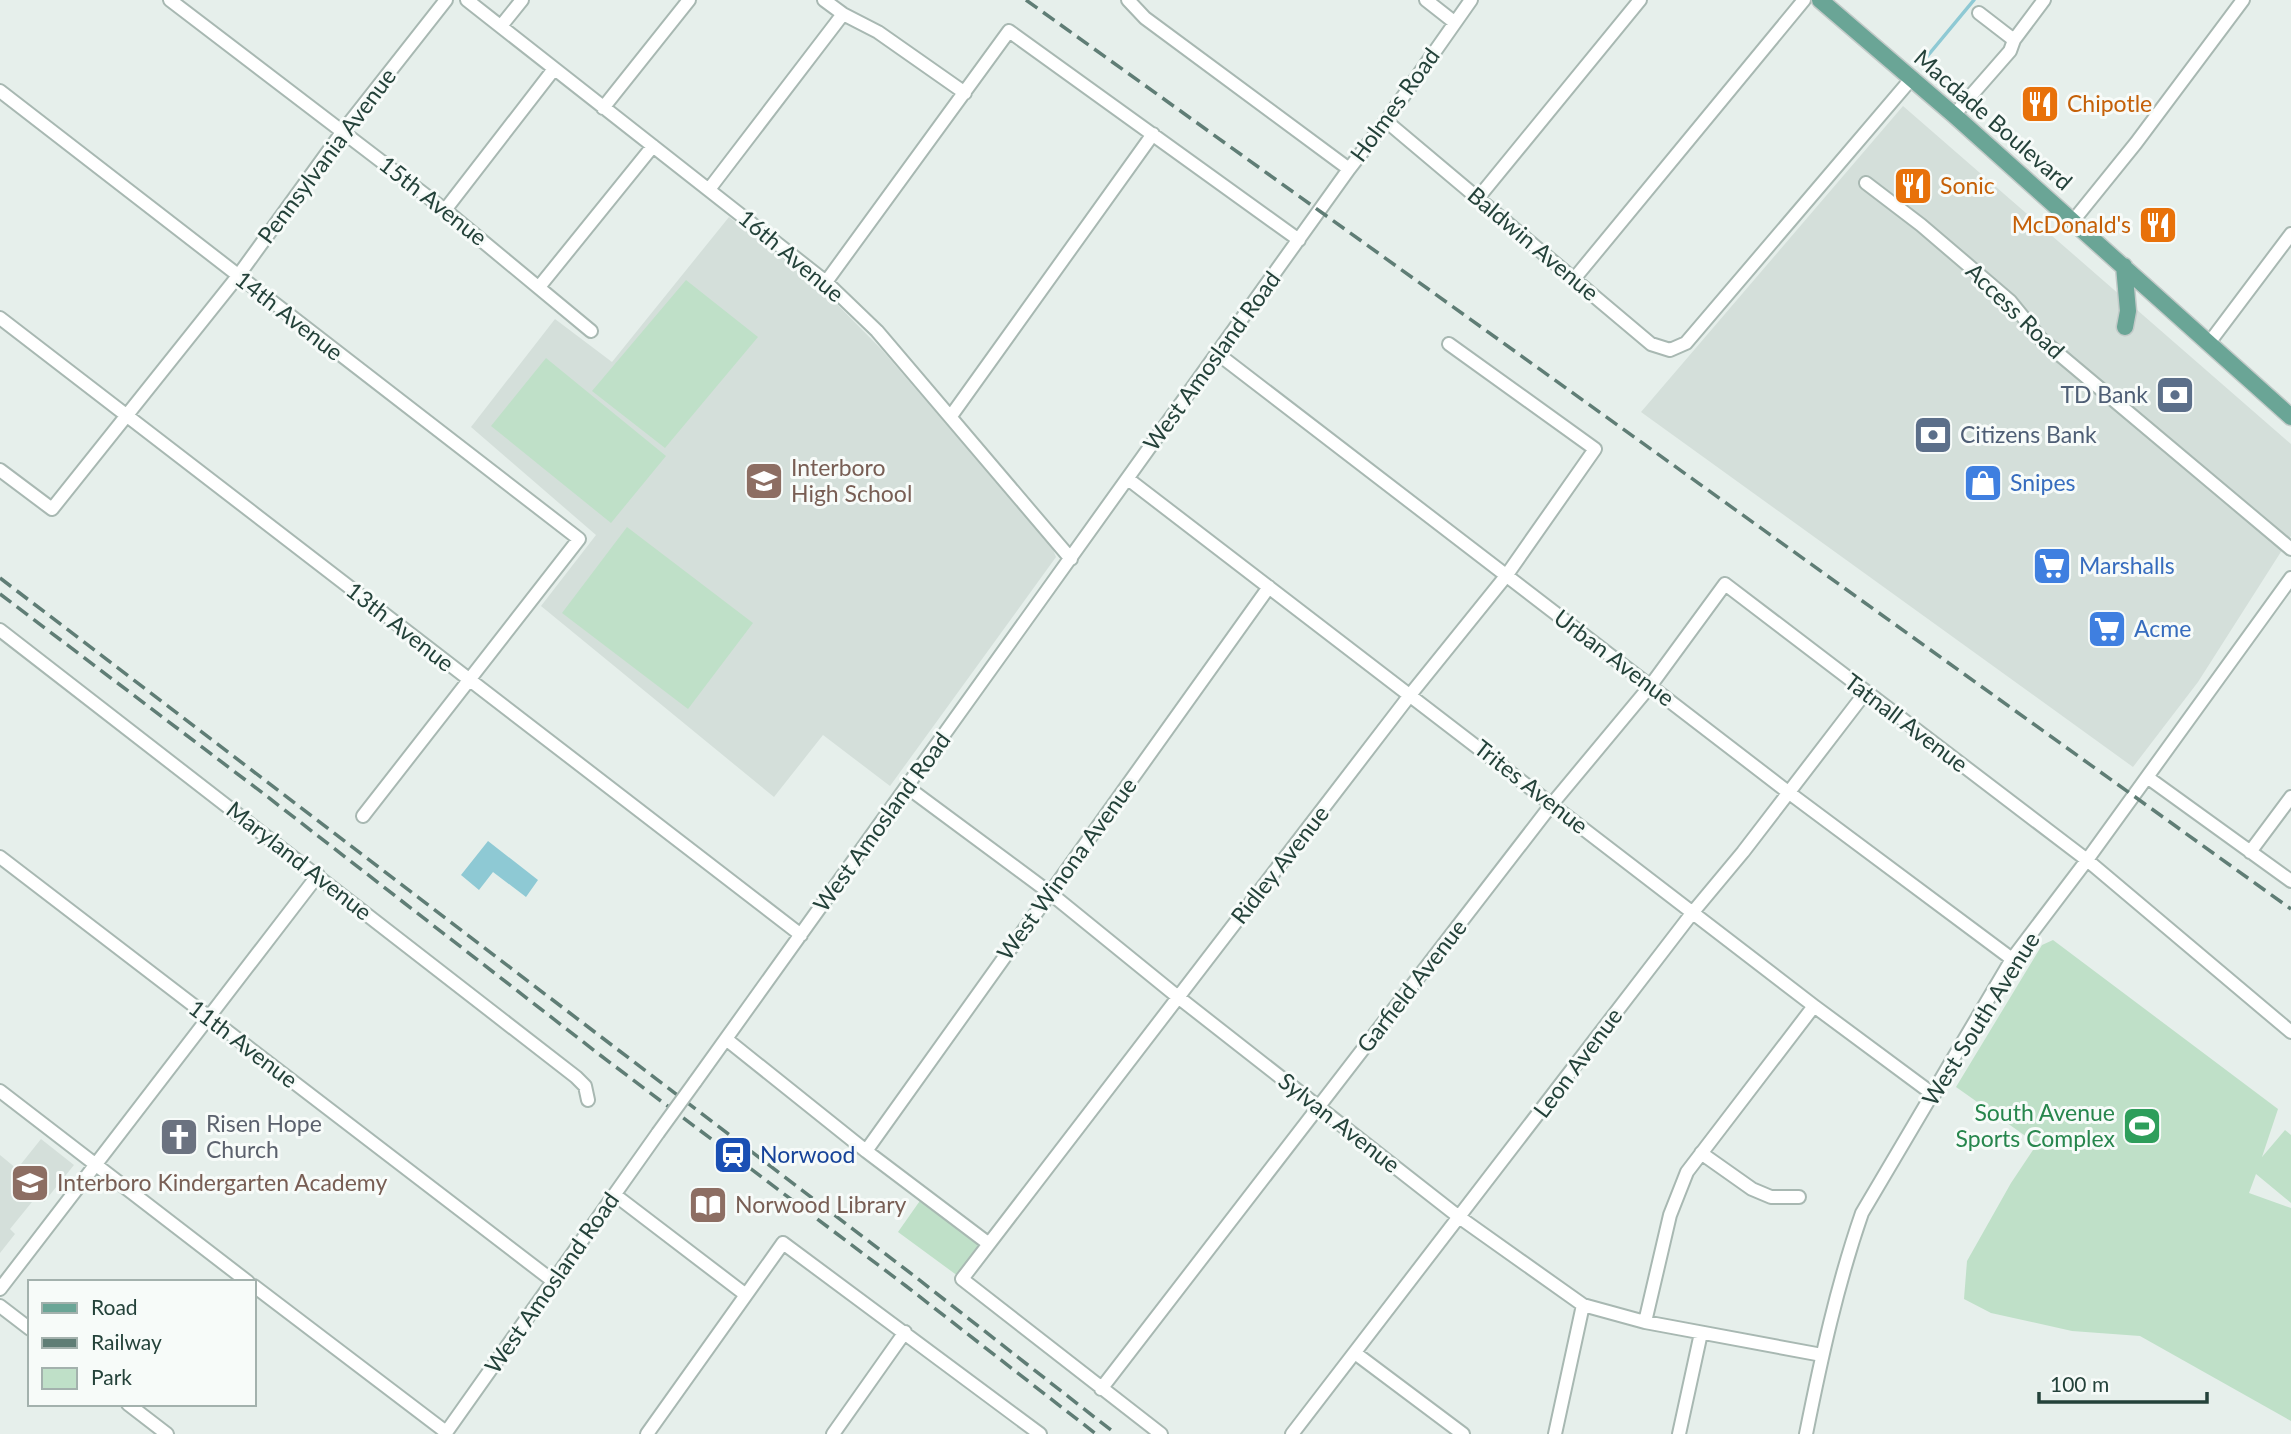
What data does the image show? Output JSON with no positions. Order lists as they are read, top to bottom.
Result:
{
  "streets": {
    "main road": ["Macdade Boulevard"],
    "street": [
      "Holmes Road",
      "Pennsylvania Avenue",
      "15th Avenue",
      "Baldwin Avenue",
      "16th Avenue",
      "Access Road",
      "14th Avenue",
      "West Amosland Road",
      "13th Avenue",
      "Urban Avenue",
      "Tatnall Avenue",
      "Trites Avenue",
      "Maryland Avenue",
      "Ridley Avenue",
      "West Winona Avenue",
      "Garfield Avenue",
      "West South Avenue",
      "11th Avenue",
      "Leon Avenue",
      "Sylvan Avenue"
    ]
  },
  "crossings": [
    ["Holmes Road", "Baldwin Avenue"],
    ["Holmes Road", "West Amosland Road"],
    ["Macdade Boulevard", "Baldwin Avenue"],
    ["Pennsylvania Avenue", "15th Avenue"],
    ["Pennsylvania Avenue", "14th Avenue"],
    ["Pennsylvania Avenue", "13th Avenue"],
    ["16th Avenue", "West Amosland Road"],
    ["14th Avenue", "13th Avenue"],
    ["West Amosland Road", "13th Avenue"],
    ["West Amosland Road", "Urban Avenue"],
    ["West Amosland Road", "Trites Avenue"],
    ["West Amosland Road", "11th Avenue"],
    ["West Amosland Road", "Sylvan Avenue"],
    ["Urban Avenue", "Ridley Avenue"],
    ["Urban Avenue", "Garfield Avenue"],
    ["Urban Avenue", "West South Avenue"],
    ["Urban Avenue", "Leon Avenue"],
    ["Tatnall Avenue", "Garfield Avenue"],
    ["Tatnall Avenue", "West South Avenue"],
    ["Tatnall Avenue", "Leon Avenue"],
    ["Trites Avenue", "Ridley Avenue"],
    ["Trites Avenue", "West Winona Avenue"],
    ["Trites Avenue", "Garfield Avenue"],
    ["Trites Avenue", "West South Avenue"],
    ["Trites Avenue", "Leon Avenue"],
    ["Ridley Avenue", "Garfield Avenue"],
    ["Ridley Avenue", "Sylvan Avenue"],
    ["West Winona Avenue", "Sylvan Avenue"],
    ["Garfield Avenue", "Sylvan Avenue"],
    ["West South Avenue", "Sylvan Avenue"],
    ["Leon Avenue", "Sylvan Avenue"]
  ],
  "places": {
    "restaurant": ["Chipotle", "Sonic", "McDonald's"],
    "bank": ["TD Bank", "Citizens Bank"],
    "school or university": ["Interboro High School", "Interboro Kindergarten Academy"],
    "shop": ["Snipes"],
    "supermarket": ["Marshalls", "Acme"],
    "sports": ["South Avenue Sports Complex"],
    "church": ["Risen Hope Church"],
    "station": ["Norwood"],
    "library": ["Norwood Library"]
  },
  "legend": ["Road", "Railway", "Park"],
  "scale_bar": "100 m"
}
